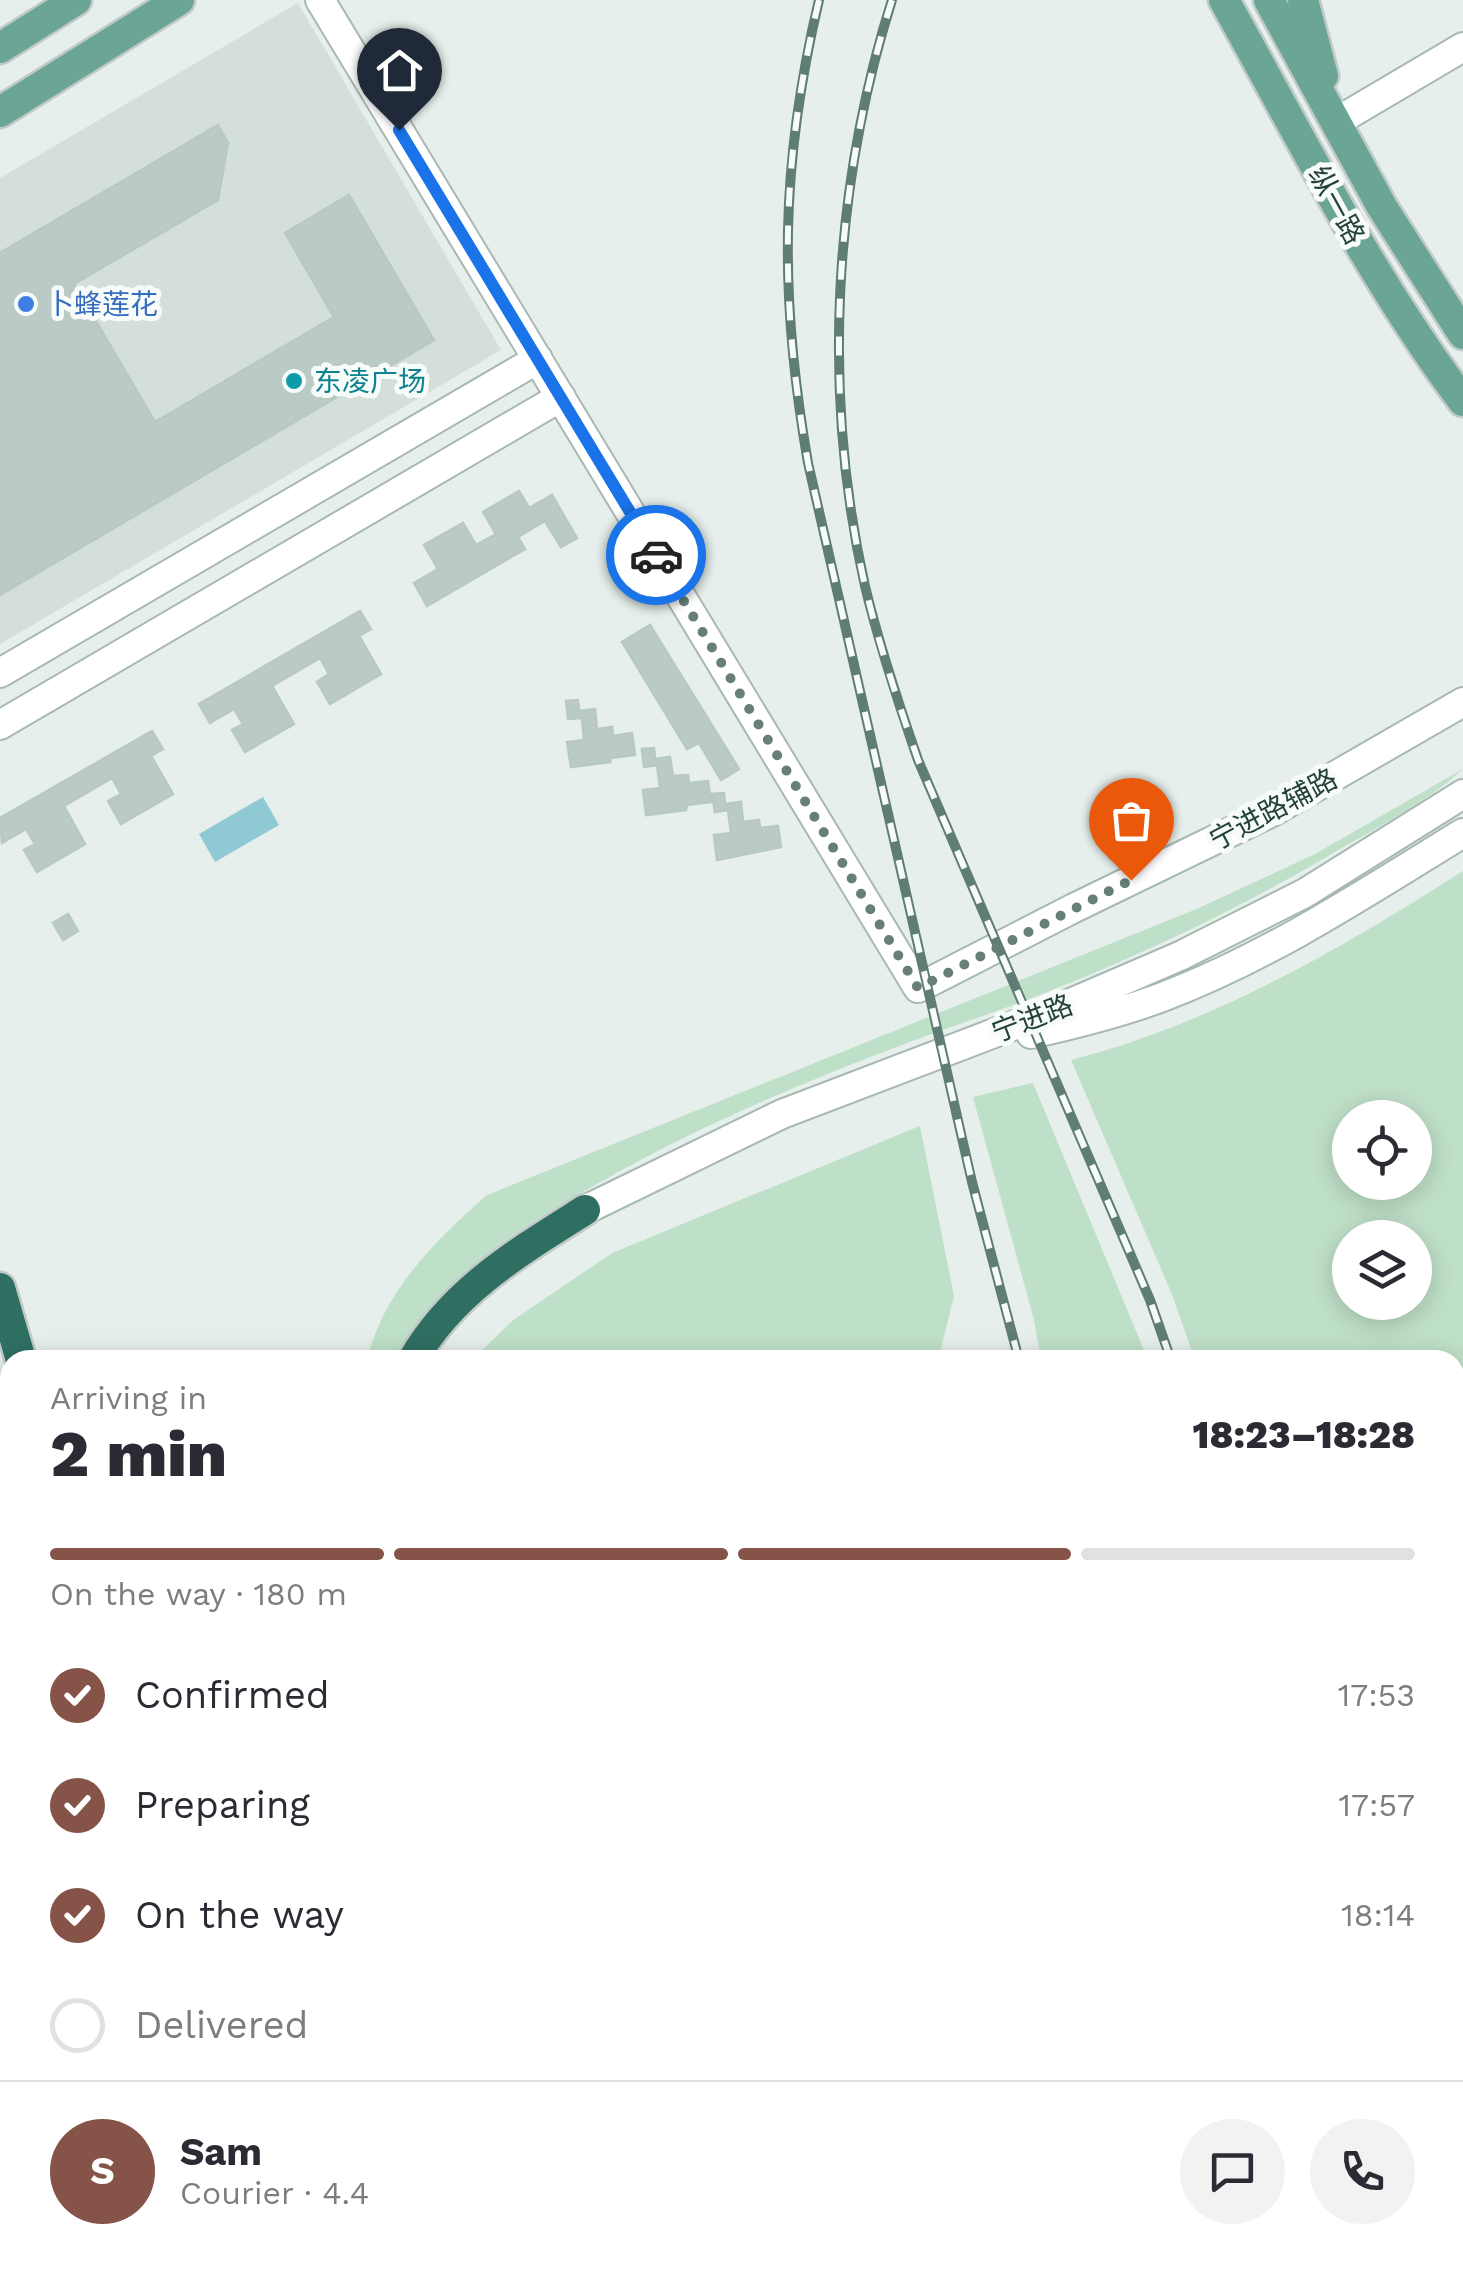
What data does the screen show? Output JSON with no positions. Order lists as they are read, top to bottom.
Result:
{
  "streets": {
    "main road": ["纵一路"],
    "street": ["宁进路辅路", "宁进路"]
  },
  "places": ["卜蜂莲花", "东凌广场"],
  "page": {
    "heading": ["2 min", "Arriving in", "18:23–18:28"],
    "panel": ["Sam", "Courier · 4.4"],
    "bar": "On the way · 180 m",
    "list": [
      ["Confirmed", "17:53"],
      ["Preparing", "17:57"],
      ["On the way", "18:14"],
      "Delivered"
    ],
    "round": "S"
  }
}
